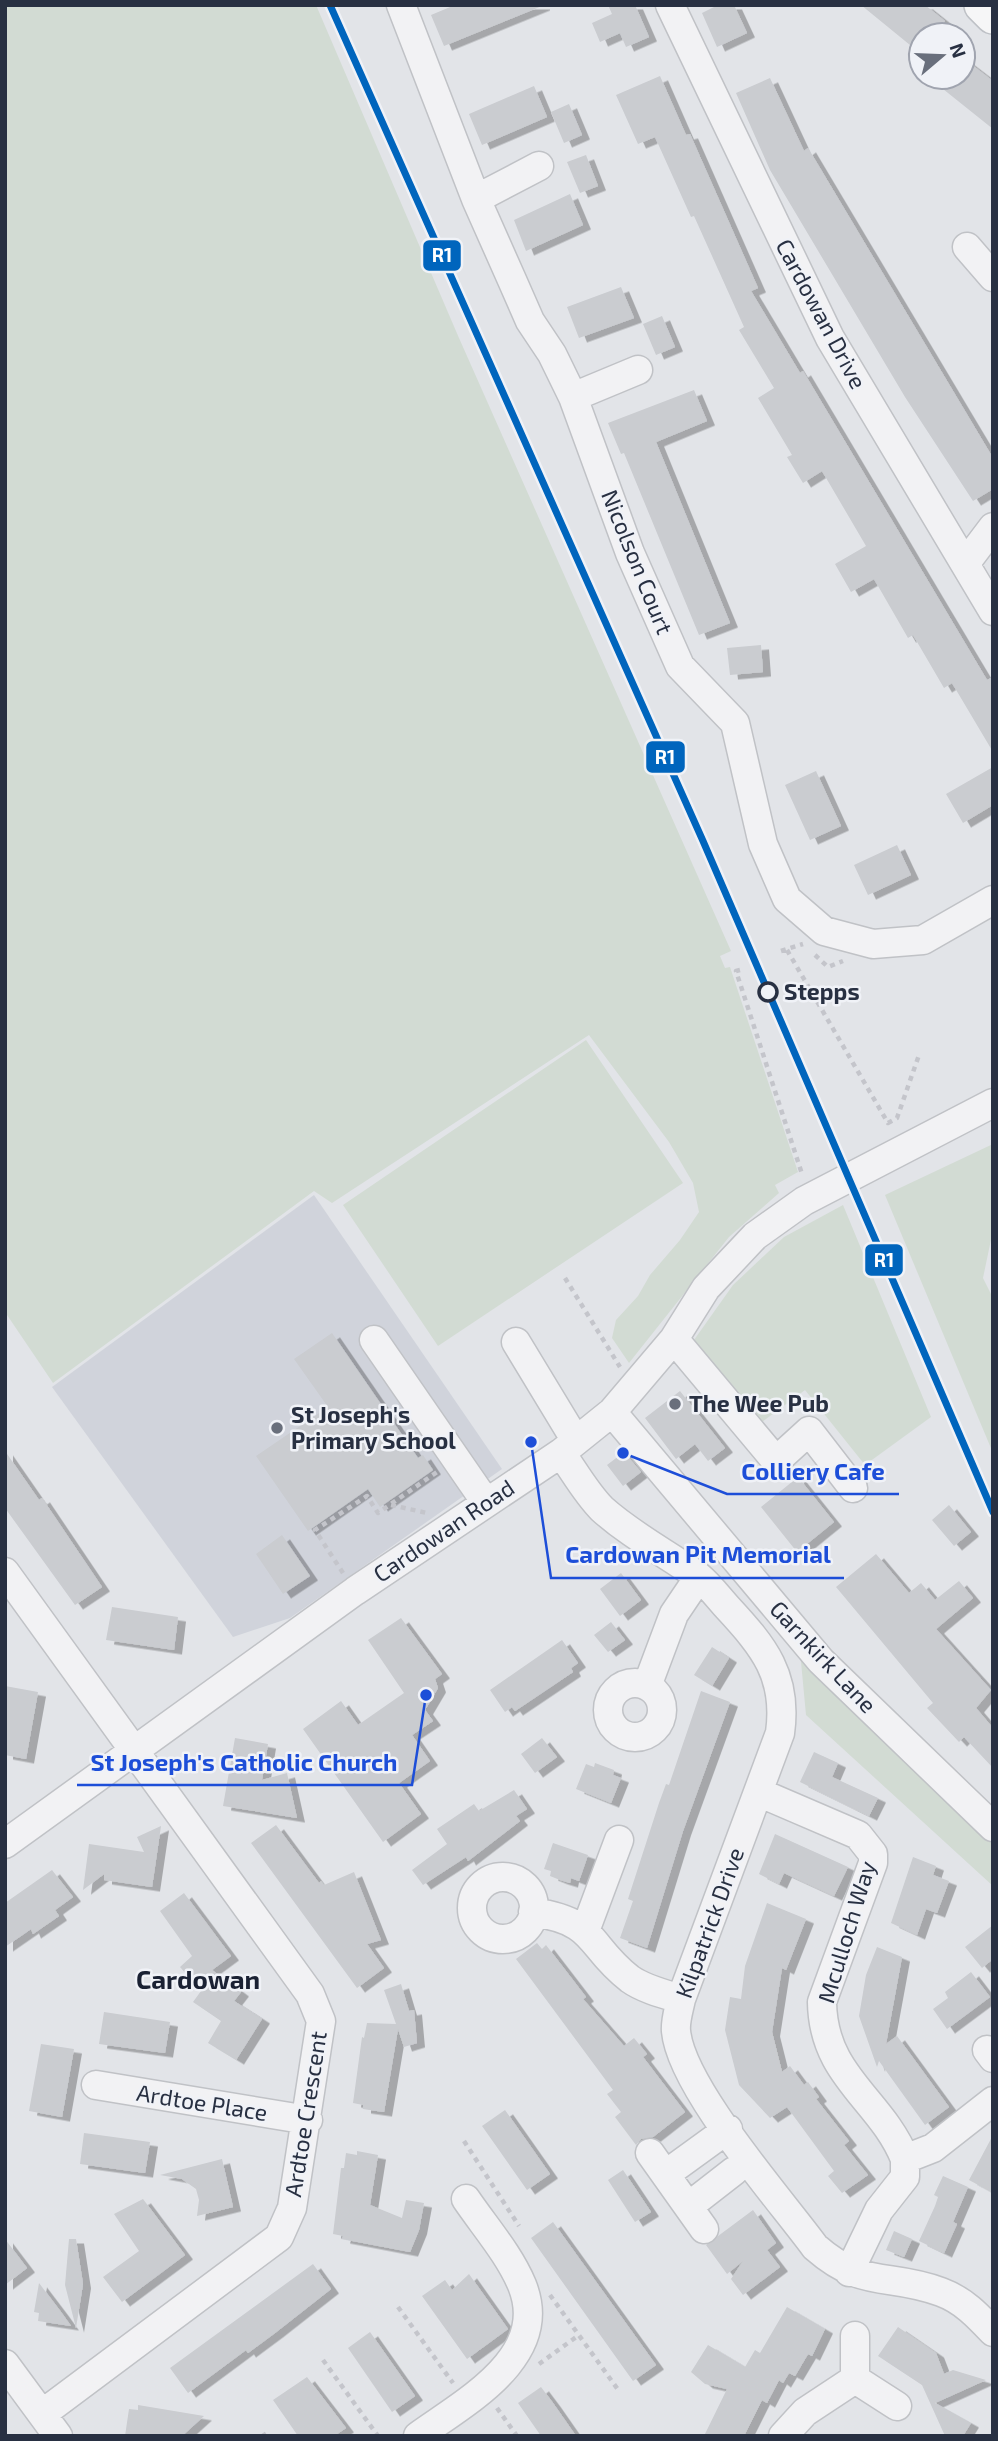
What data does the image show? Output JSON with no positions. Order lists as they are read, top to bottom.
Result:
{
  "streets": {
    "street": [
      "Cardowan Drive",
      "Nicolson Court",
      "Cardowan Road",
      "Garnkirk Lane",
      "Kilpatrick Drive",
      "Mculloch Way",
      "Ardtoe Place",
      "Ardtoe Crescent"
    ]
  },
  "crossings": [
    ["Cardowan Road", "Garnkirk Lane"],
    ["Cardowan Road", "Kilpatrick Drive"],
    ["Cardowan Road", "Ardtoe Crescent"],
    ["Kilpatrick Drive", "Mculloch Way"],
    ["Ardtoe Place", "Ardtoe Crescent"]
  ],
  "districts": ["Cardowan"],
  "places": [
    "Stepps",
    "The Wee Pub",
    "St Joseph's Primary School",
    "Cardowan Pit Memorial",
    "Colliery Cafe",
    "St Joseph's Catholic Church"
  ],
  "lines": ["transit line R1"],
  "north": "right"
}
